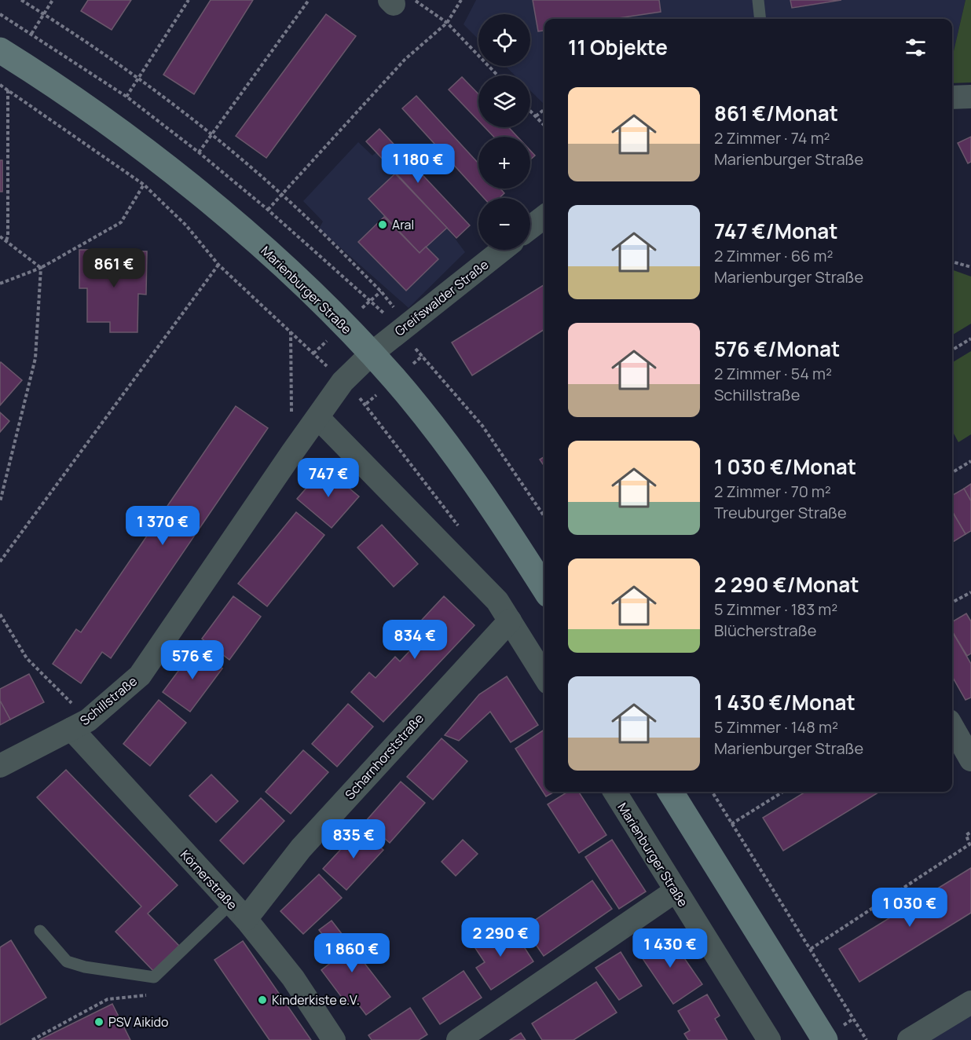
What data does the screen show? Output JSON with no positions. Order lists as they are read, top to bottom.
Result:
{
  "streets": {
    "main road": ["Marienburger Straße"],
    "street": [
      "Greifswalder Straße",
      "Schillstraße",
      "Scharnhorststraße",
      "Körnerstraße"
    ]
  },
  "crossings": [
    ["Marienburger Straße", "Greifswalder Straße"],
    ["Marienburger Straße", "Schillstraße"],
    ["Greifswalder Straße", "Schillstraße"],
    ["Schillstraße", "Körnerstraße"],
    ["Scharnhorststraße", "Körnerstraße"]
  ],
  "places": ["Aral", "Kinderkiste e.V.", "PSV Aikido"],
  "page": {
    "map_buttons": ["+", "−"],
    "heading": "11 Objekte",
    "list": [
      {
        "name": "861 €/Monat",
        "note": "2 Zimmer · 74 m² · Marienburger Straße"
      },
      {
        "name": "747 €/Monat",
        "note": "2 Zimmer · 66 m² · Marienburger Straße"
      },
      {
        "name": "576 €/Monat",
        "note": "2 Zimmer · 54 m² · Schillstraße"
      },
      {
        "name": "1 030 €/Monat",
        "note": "2 Zimmer · 70 m² · Treuburger Straße"
      },
      {
        "name": "2 290 €/Monat",
        "note": "5 Zimmer · 183 m² · Blücherstraße"
      },
      {
        "name": "1 430 €/Monat",
        "note": "5 Zimmer · 148 m² · Marienburger Straße"
      }
    ],
    "price": [
      "1 180 €",
      "861 €",
      "747 €",
      "1 370 €",
      "834 €",
      "576 €",
      "835 €",
      "1 030 €",
      "2 290 €",
      "1 430 €",
      "1 860 €"
    ]
  }
}
